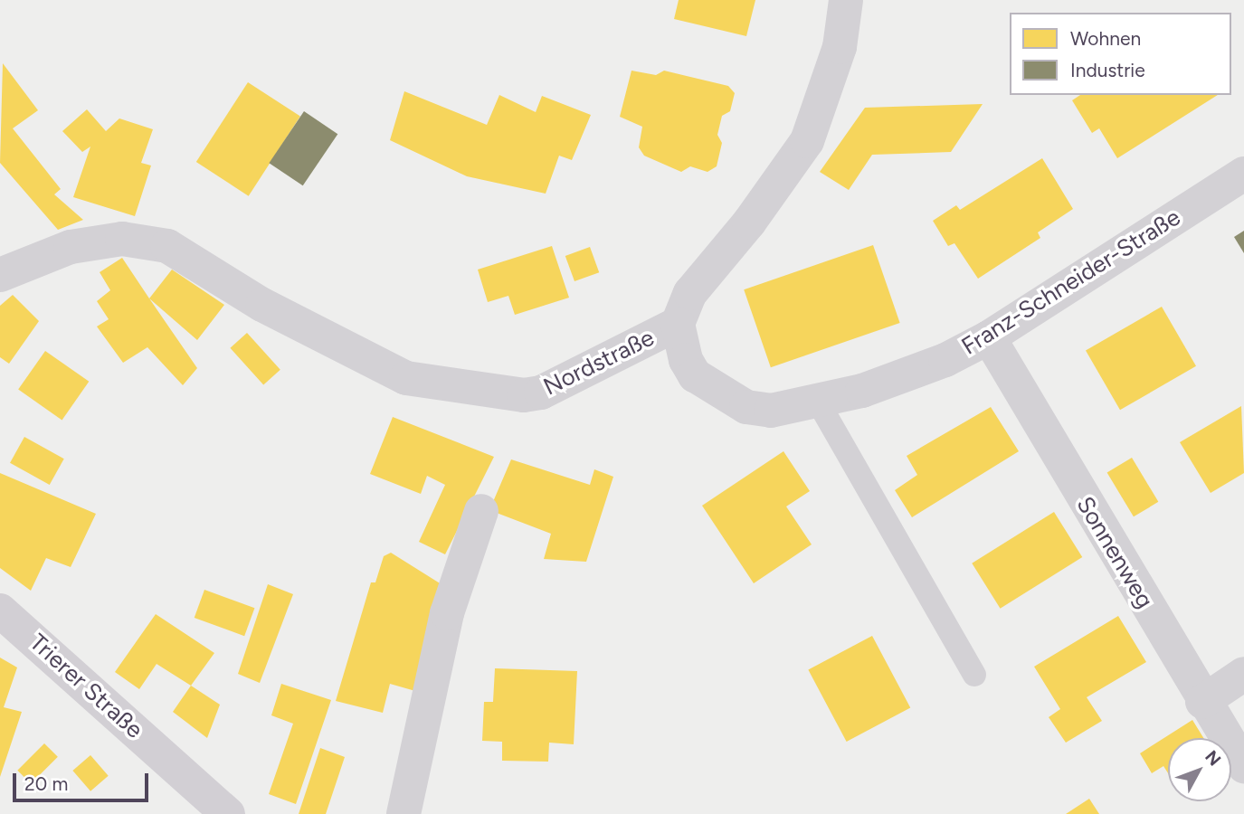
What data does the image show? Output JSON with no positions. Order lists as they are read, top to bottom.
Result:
{
  "streets": {
    "main road": ["Trierer Straße"],
    "street": ["Franz-Schneider-Straße", "Nordstraße", "Sonnenweg"]
  },
  "crossings": [
    ["Franz-Schneider-Straße", "Nordstraße"],
    ["Franz-Schneider-Straße", "Sonnenweg"]
  ],
  "legend": ["Wohnen", "Industrie"],
  "scale_bar": "20 m",
  "north": "top right"
}
